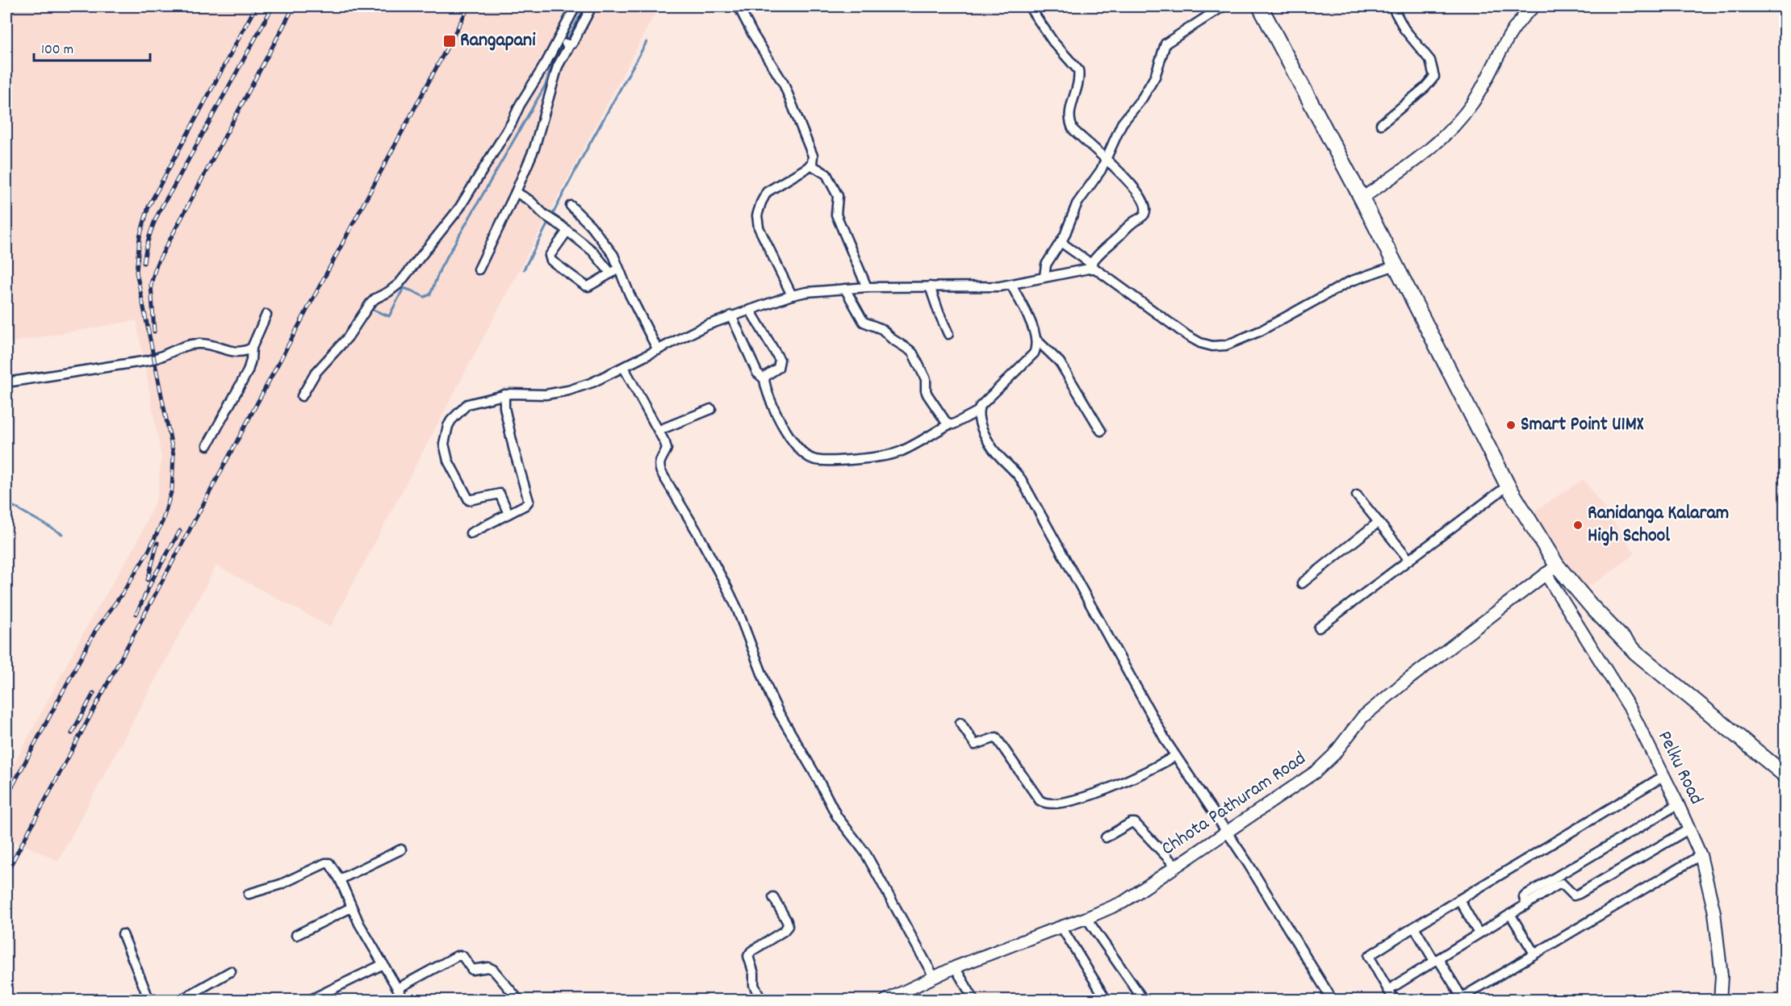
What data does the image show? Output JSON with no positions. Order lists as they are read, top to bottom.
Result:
{
  "streets": {
    "street": ["Pelku Road", "Chhota Pathuram Road"]
  },
  "crossings": [
    ["Pelku Road", "Chhota Pathuram Road"]
  ],
  "places": {
    "transit": ["Rangapani"],
    "other": ["Smart Point U1MX", "Ranidanga Kalaram High School"]
  },
  "scale_bar": "100 m"
}
